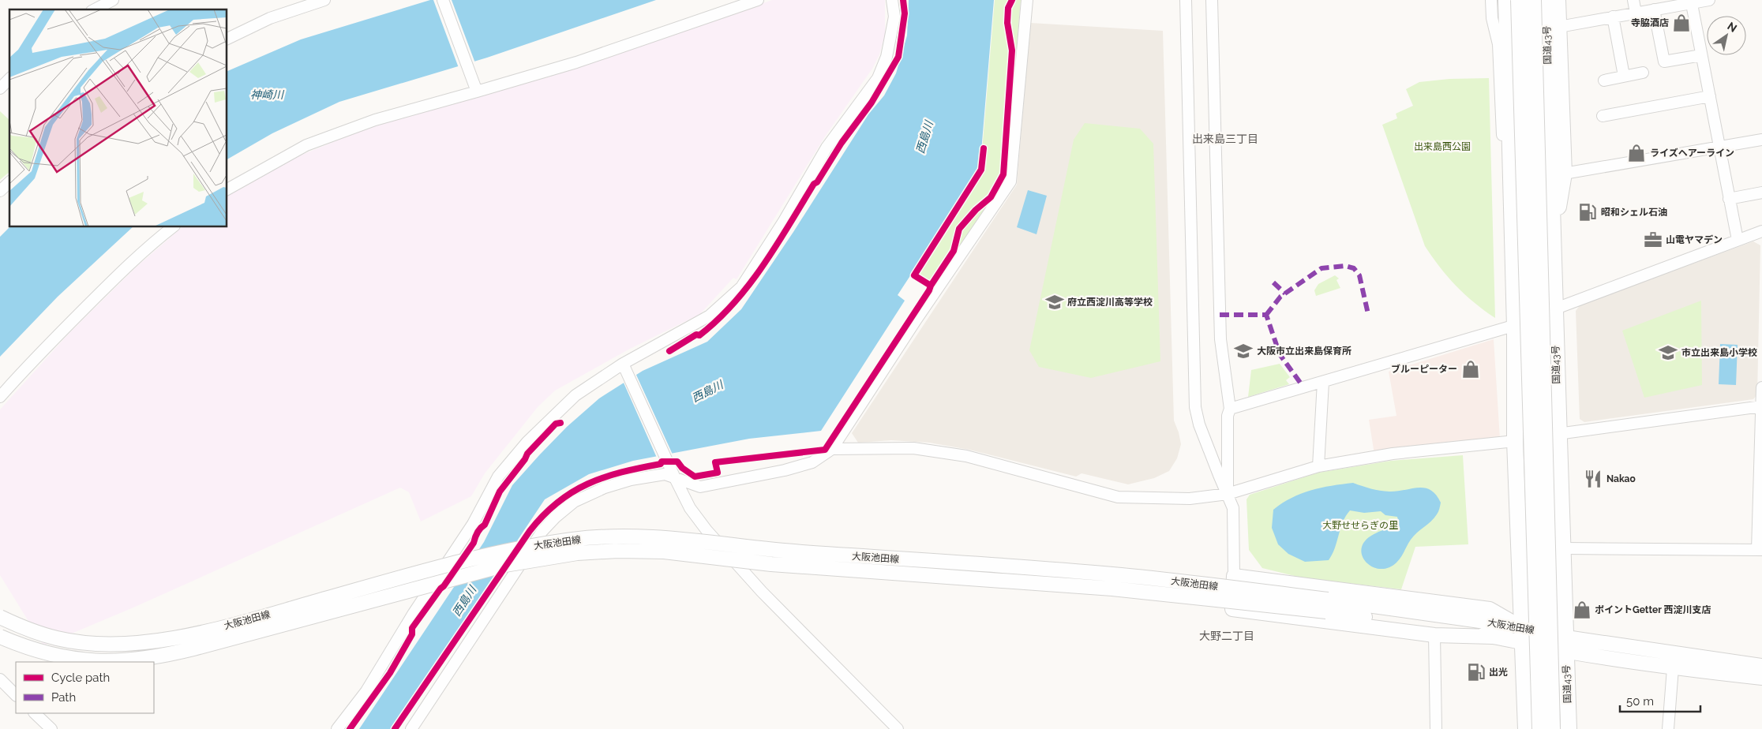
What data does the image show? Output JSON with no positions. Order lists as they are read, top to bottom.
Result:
{
  "streets": {
    "highway": ["国道43号"],
    "main road": ["大阪池田線"]
  },
  "crossings": [
    ["国道43号", "大阪池田線"]
  ],
  "districts": ["出来島三丁目", "大野二丁目"],
  "water": ["神崎川", "西島川"],
  "parks": ["出来島西公園", "大野せせらぎの里"],
  "places": {
    "shop": [
      "寺脇酒店",
      "ライズヘアーライン",
      "ブルーピーター",
      "ポイントGetter 西淀川支店"
    ],
    "fuel station": ["昭和シェル石油", "出光"],
    "office": ["山電ヤマデン"],
    "school or university": ["府立西淀川高等学校", "大阪市立出来島保育所", "市立出来島小学校"],
    "restaurant": ["Nakao"]
  },
  "legend": ["Cycle path", "Path"],
  "scale_bar": "50 m",
  "north": "top right"
}
